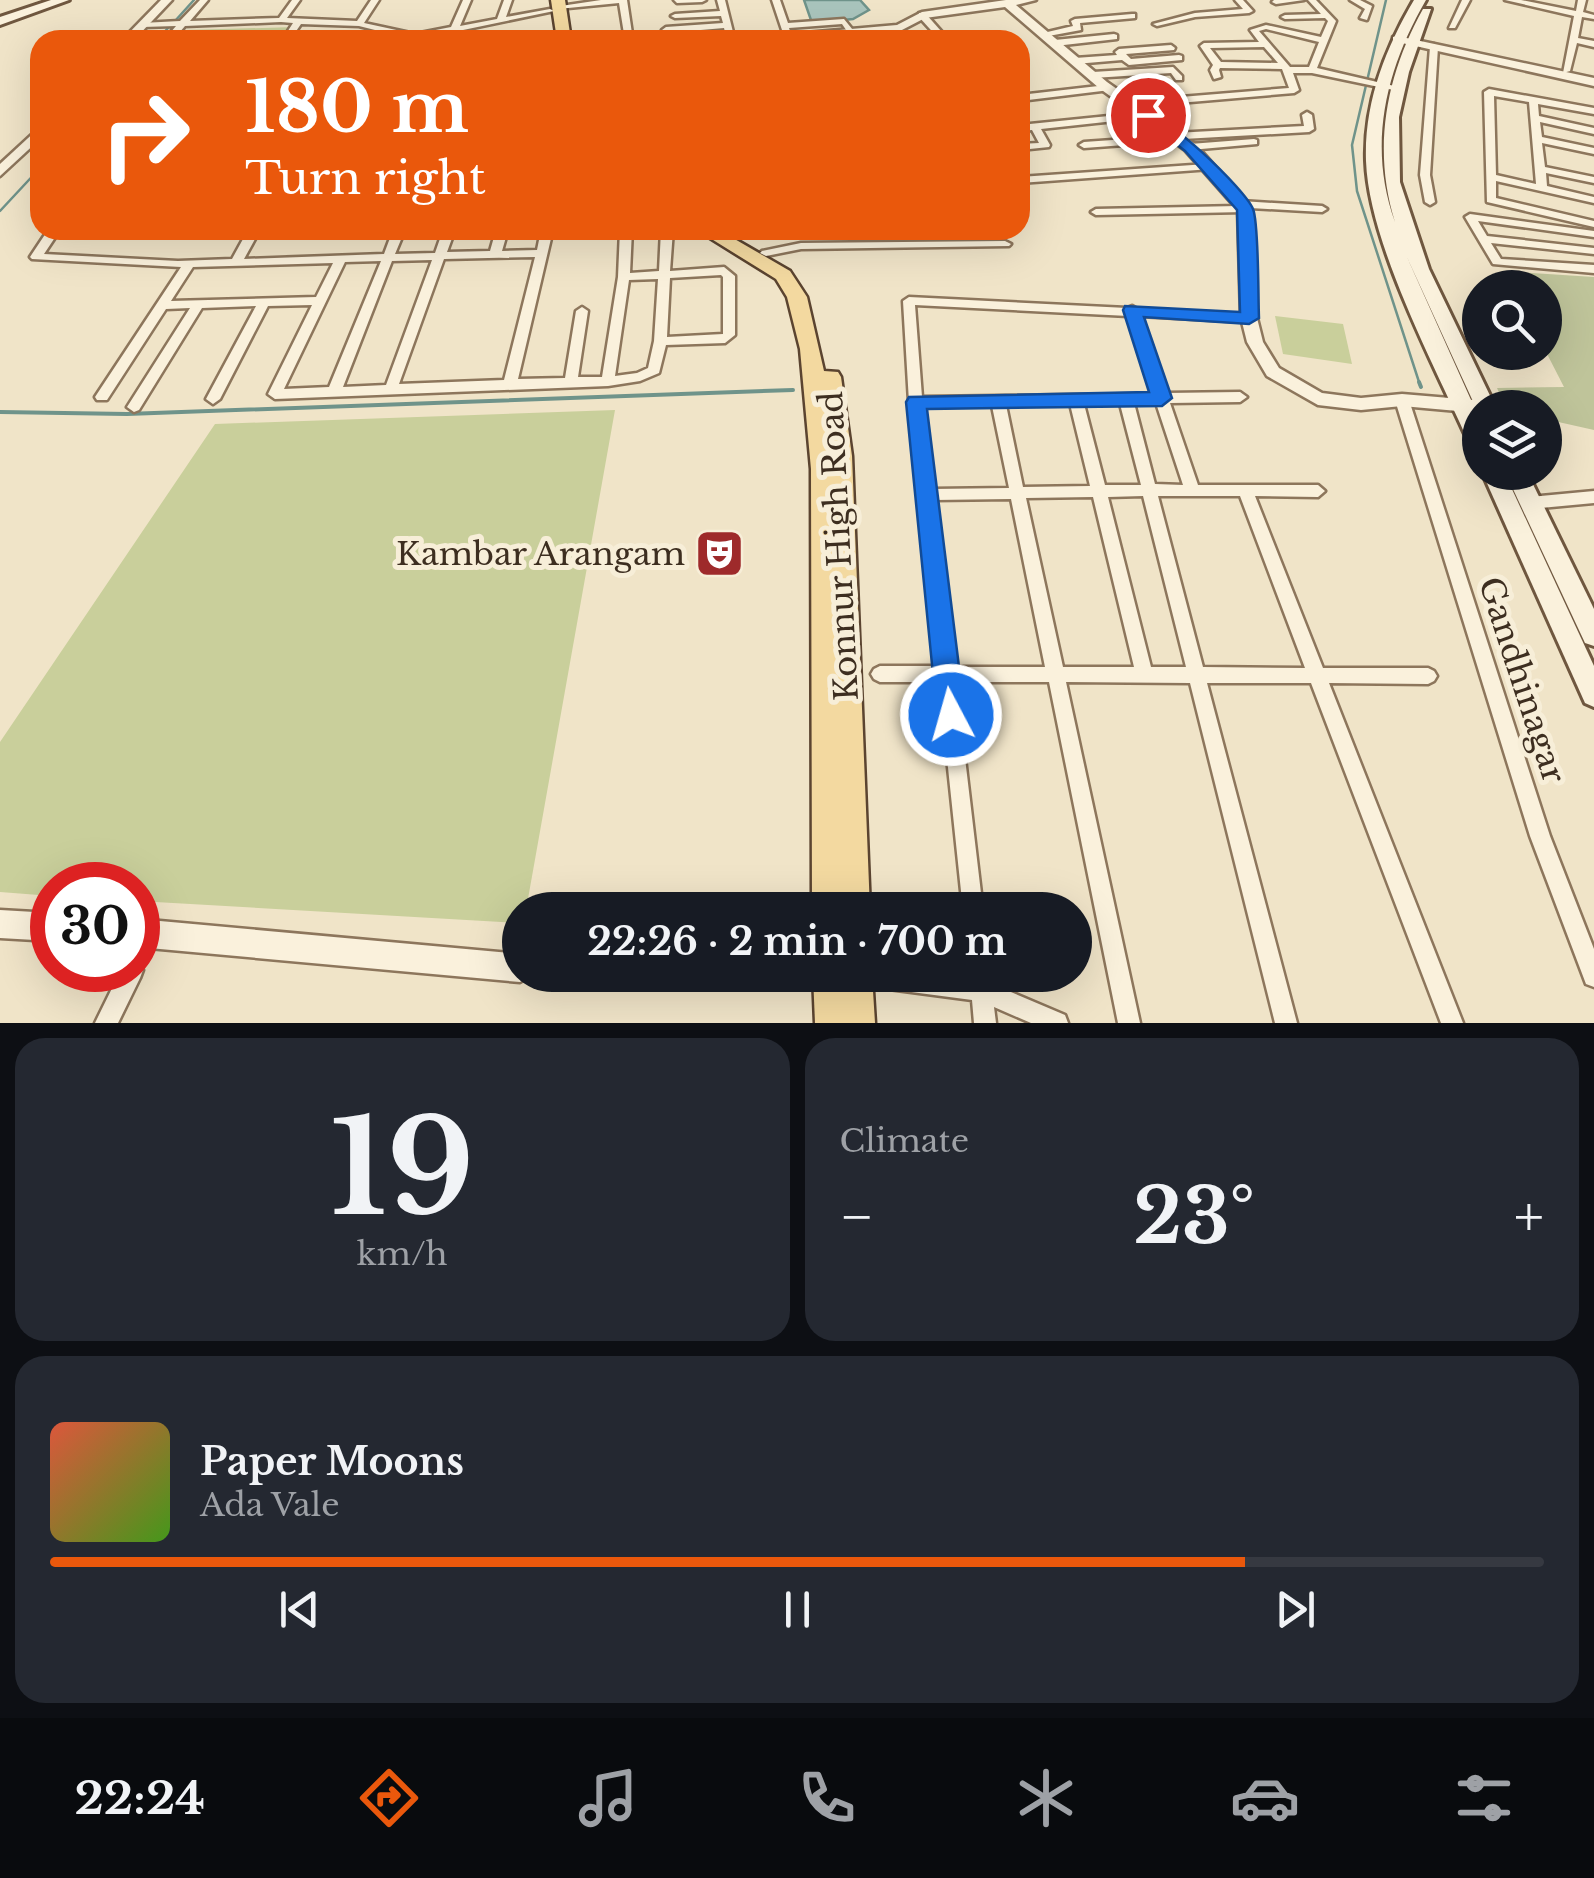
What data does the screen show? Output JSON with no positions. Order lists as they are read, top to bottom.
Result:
{
  "streets": {
    "main road": ["Konnur High Road"],
    "street": ["Gandhinagar"]
  },
  "places": {
    "theatre": ["Kambar Arangam"]
  },
  "page": {
    "turn": ["180 m", "Turn right"],
    "limit": "30",
    "trip": "22:26 · 2 min · 700 m",
    "tile": [
      ["19", "km/h"],
      "Climate"
    ],
    "heat": ["−", "23°", "+"],
    "song": ["Paper Moons", "Ada Vale"],
    "tabs": "22:24"
  }
}
